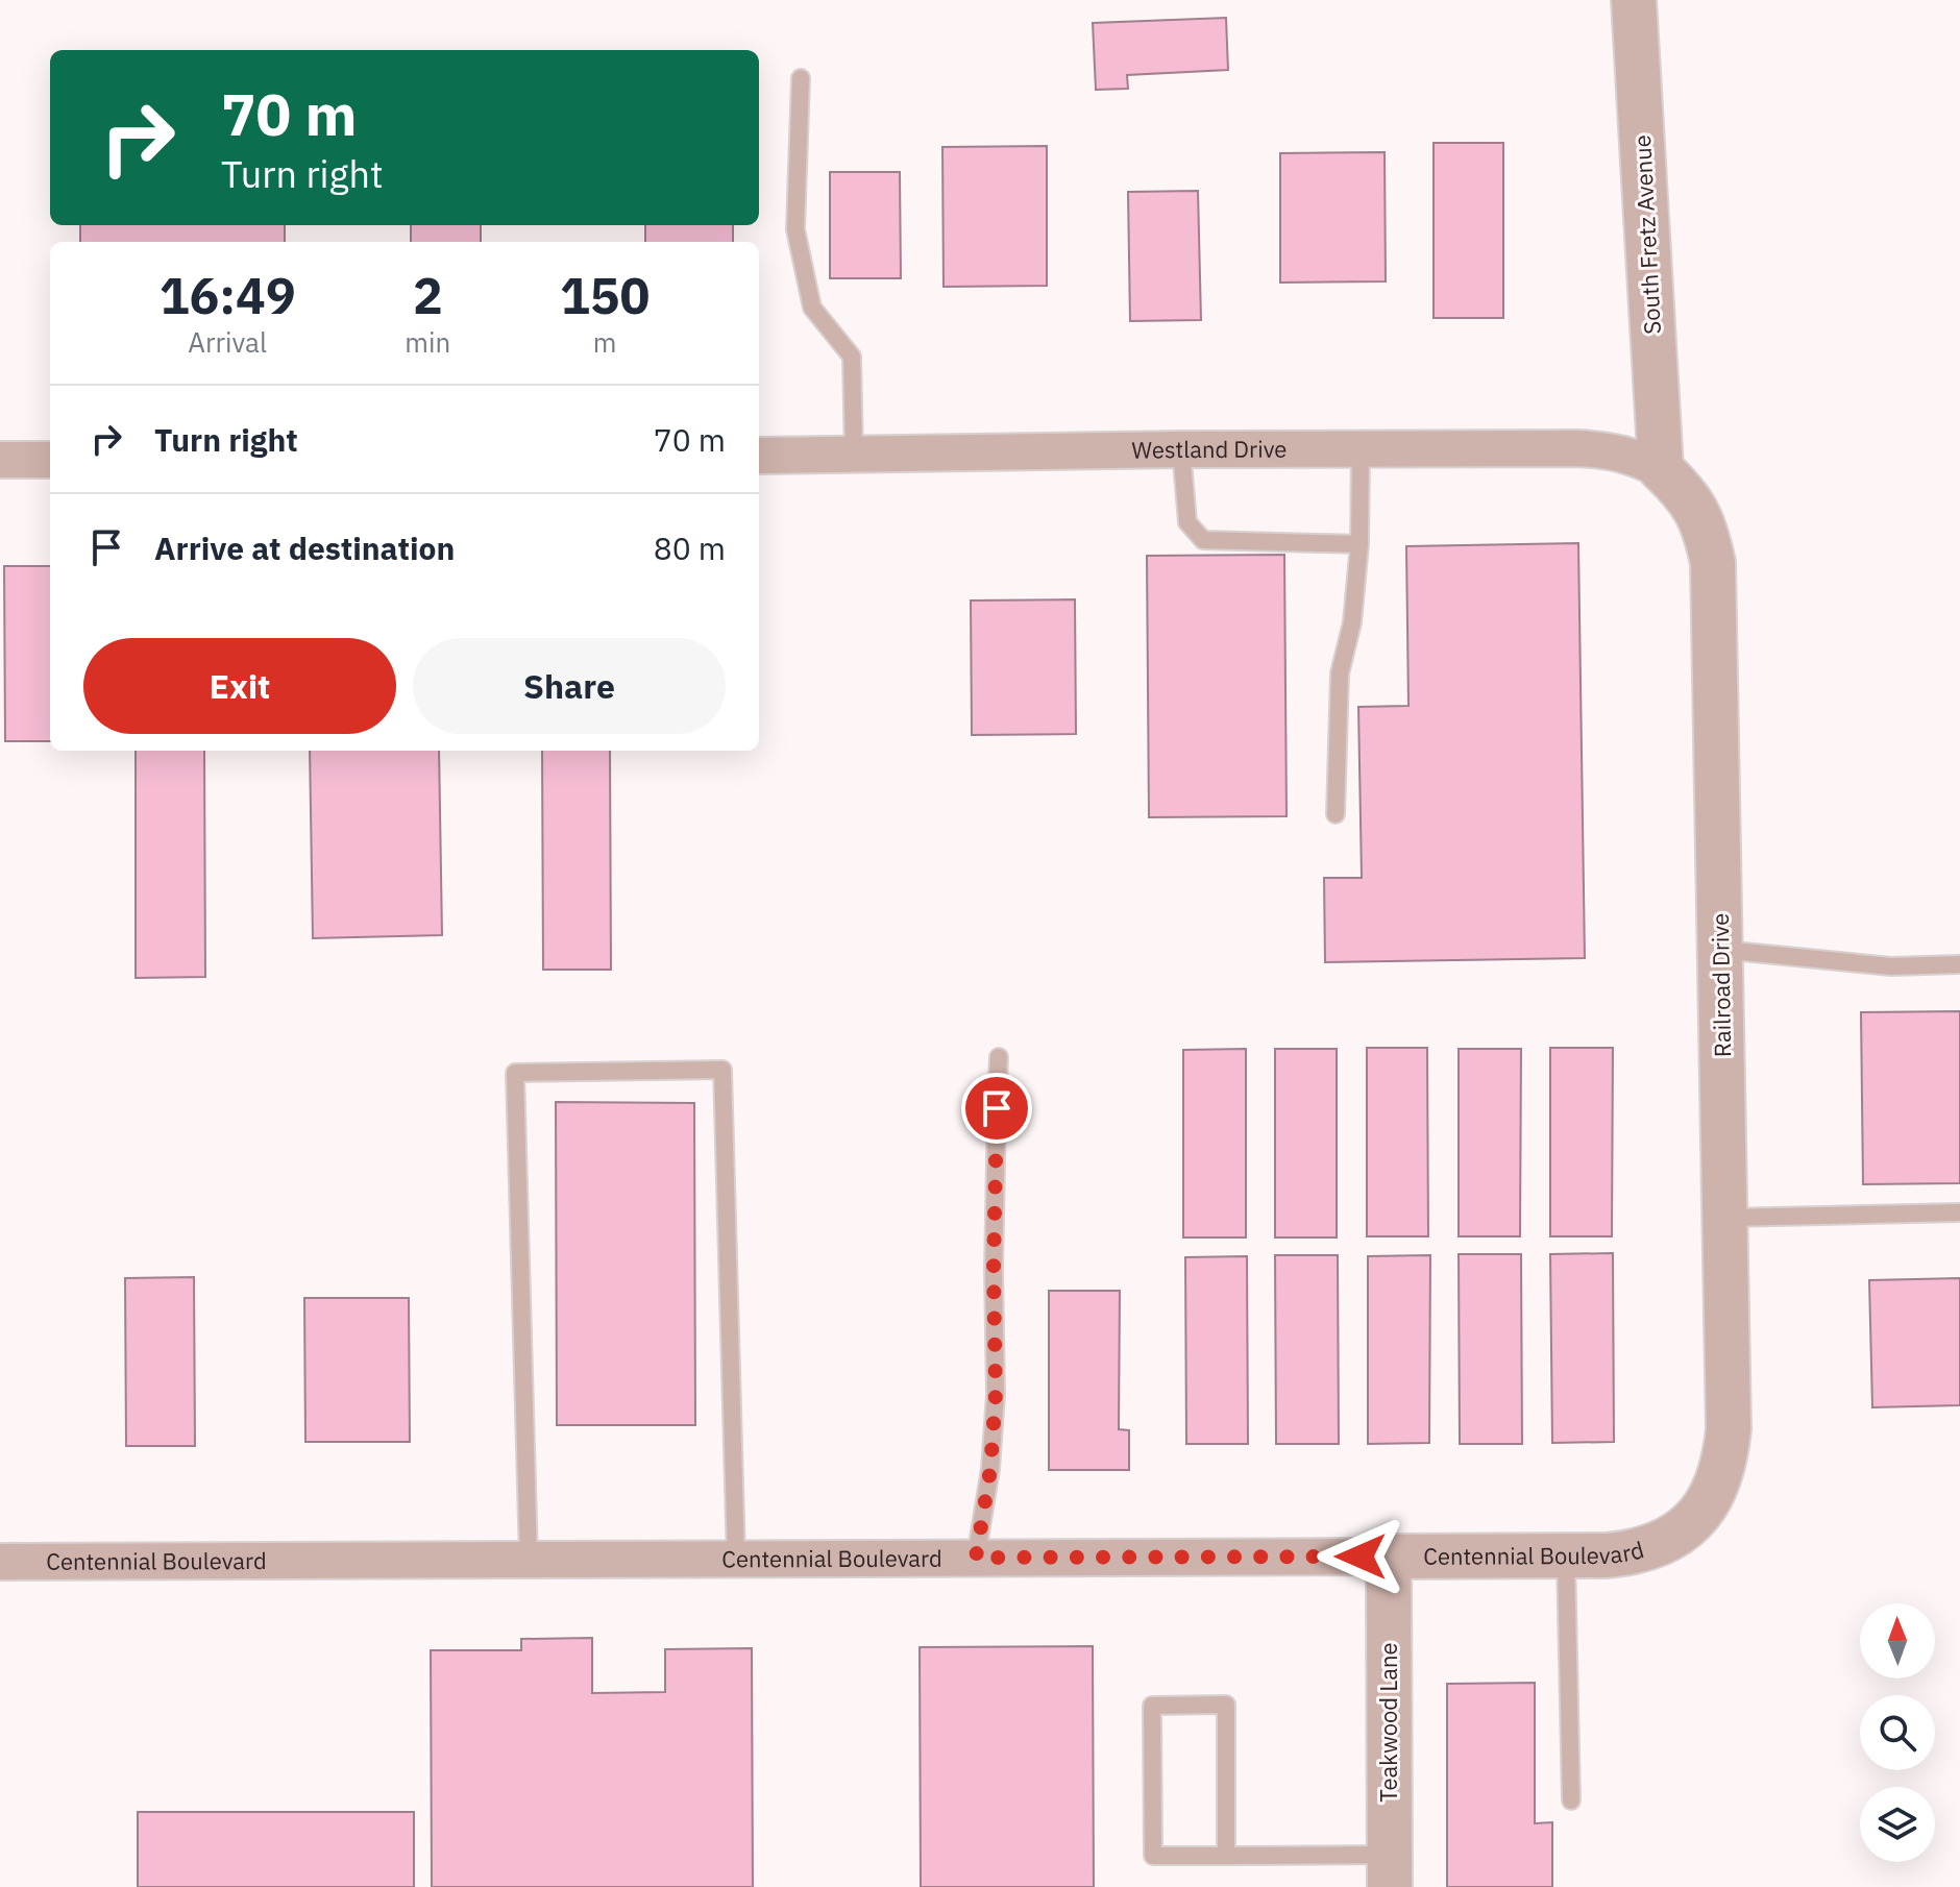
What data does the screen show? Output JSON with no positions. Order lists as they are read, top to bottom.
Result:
{
  "streets": {
    "street": [
      "South Fretz Avenue",
      "Westland Drive",
      "Railroad Drive",
      "Centennial Boulevard",
      "Teakwood Lane"
    ]
  },
  "crossings": [
    ["South Fretz Avenue", "Westland Drive"],
    ["South Fretz Avenue", "Railroad Drive"],
    ["Westland Drive", "Railroad Drive"],
    ["Railroad Drive", "Centennial Boulevard"],
    ["Centennial Boulevard", "Teakwood Lane"]
  ],
  "north": "top",
  "page": {
    "turn": ["70 m", "Turn right"],
    "eta": [
      "16:49",
      "Arrival",
      "2",
      "min",
      "150",
      "m"
    ],
    "list": [
      {
        "name": "Turn right",
        "value": "70 m"
      },
      {
        "name": "Arrive at destination",
        "value": "80 m"
      }
    ],
    "buttons": ["Exit", "Share"]
  }
}
